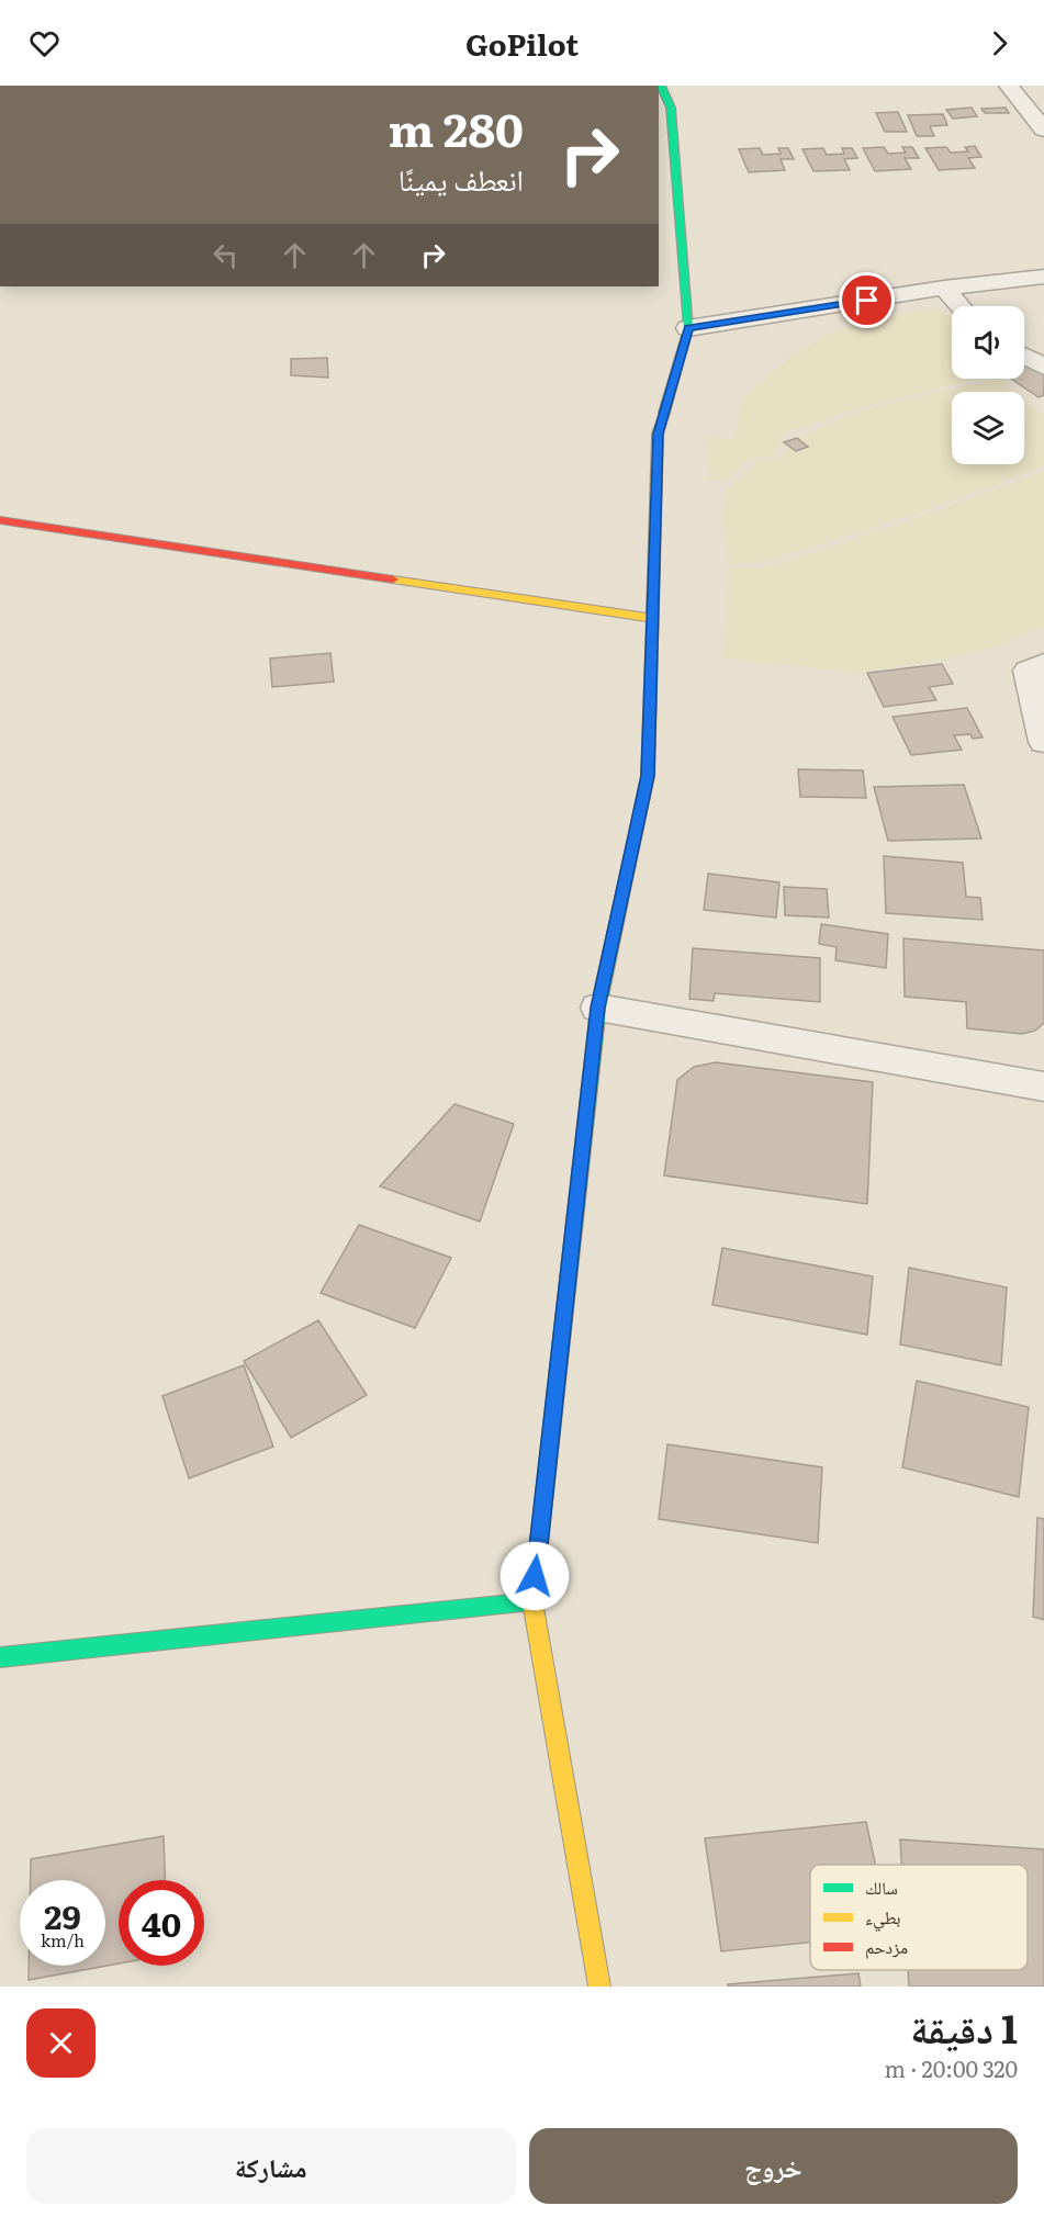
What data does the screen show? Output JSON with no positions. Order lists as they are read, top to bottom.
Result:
{
  "legend": ["سالك", "بطيء", "مزدحم"],
  "page": {
    "header": "GoPilot",
    "turn": ["280 m", "انعطف يمينًا"],
    "speed": "29 km/h",
    "limit": "40",
    "heading": ["1 دقيقة", "320 m · 20:00"],
    "buttons": ["خروج", "مشاركة"]
  }
}
